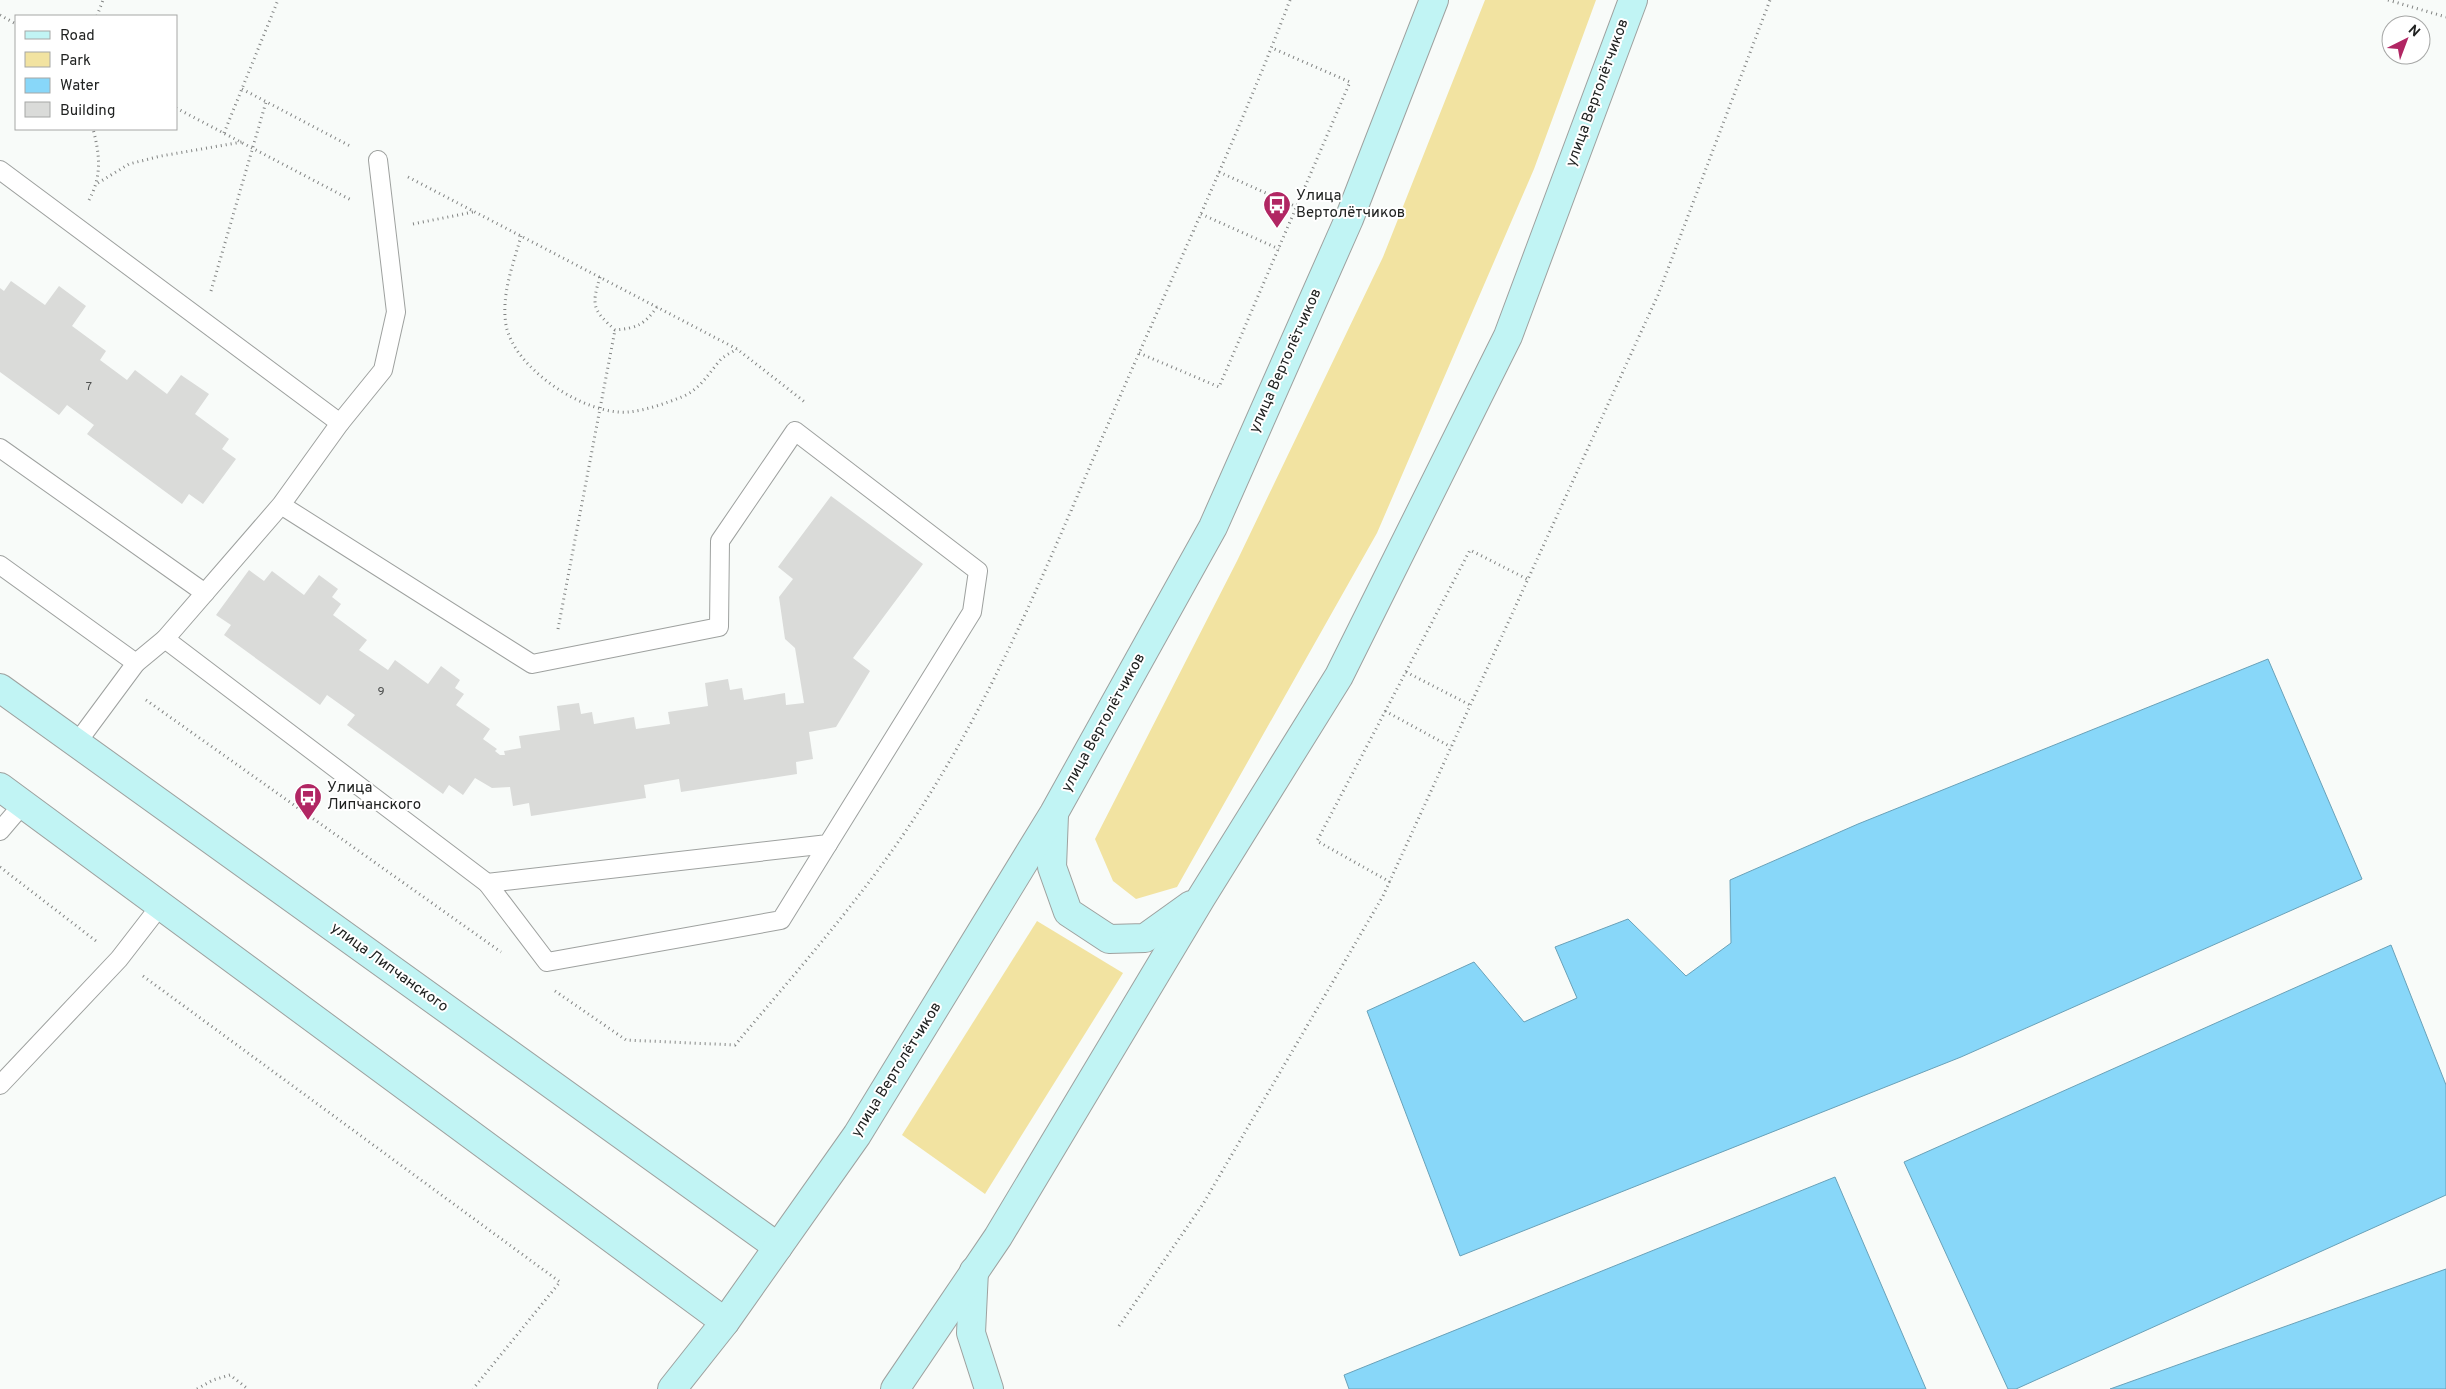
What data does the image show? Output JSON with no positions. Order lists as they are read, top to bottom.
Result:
{
  "streets": {
    "main road": ["улица Вертолётчиков", "улица Липчанского"]
  },
  "crossings": [
    ["улица Вертолётчиков", "улица Липчанского"]
  ],
  "places": {
    "bus stop": ["Улица Вертолётчиков", "Улица Липчанского"]
  },
  "house_numbers": ["7", "9"],
  "legend": [
    "Road",
    "Park",
    "Water",
    "Building"
  ],
  "north": "top right"
}
